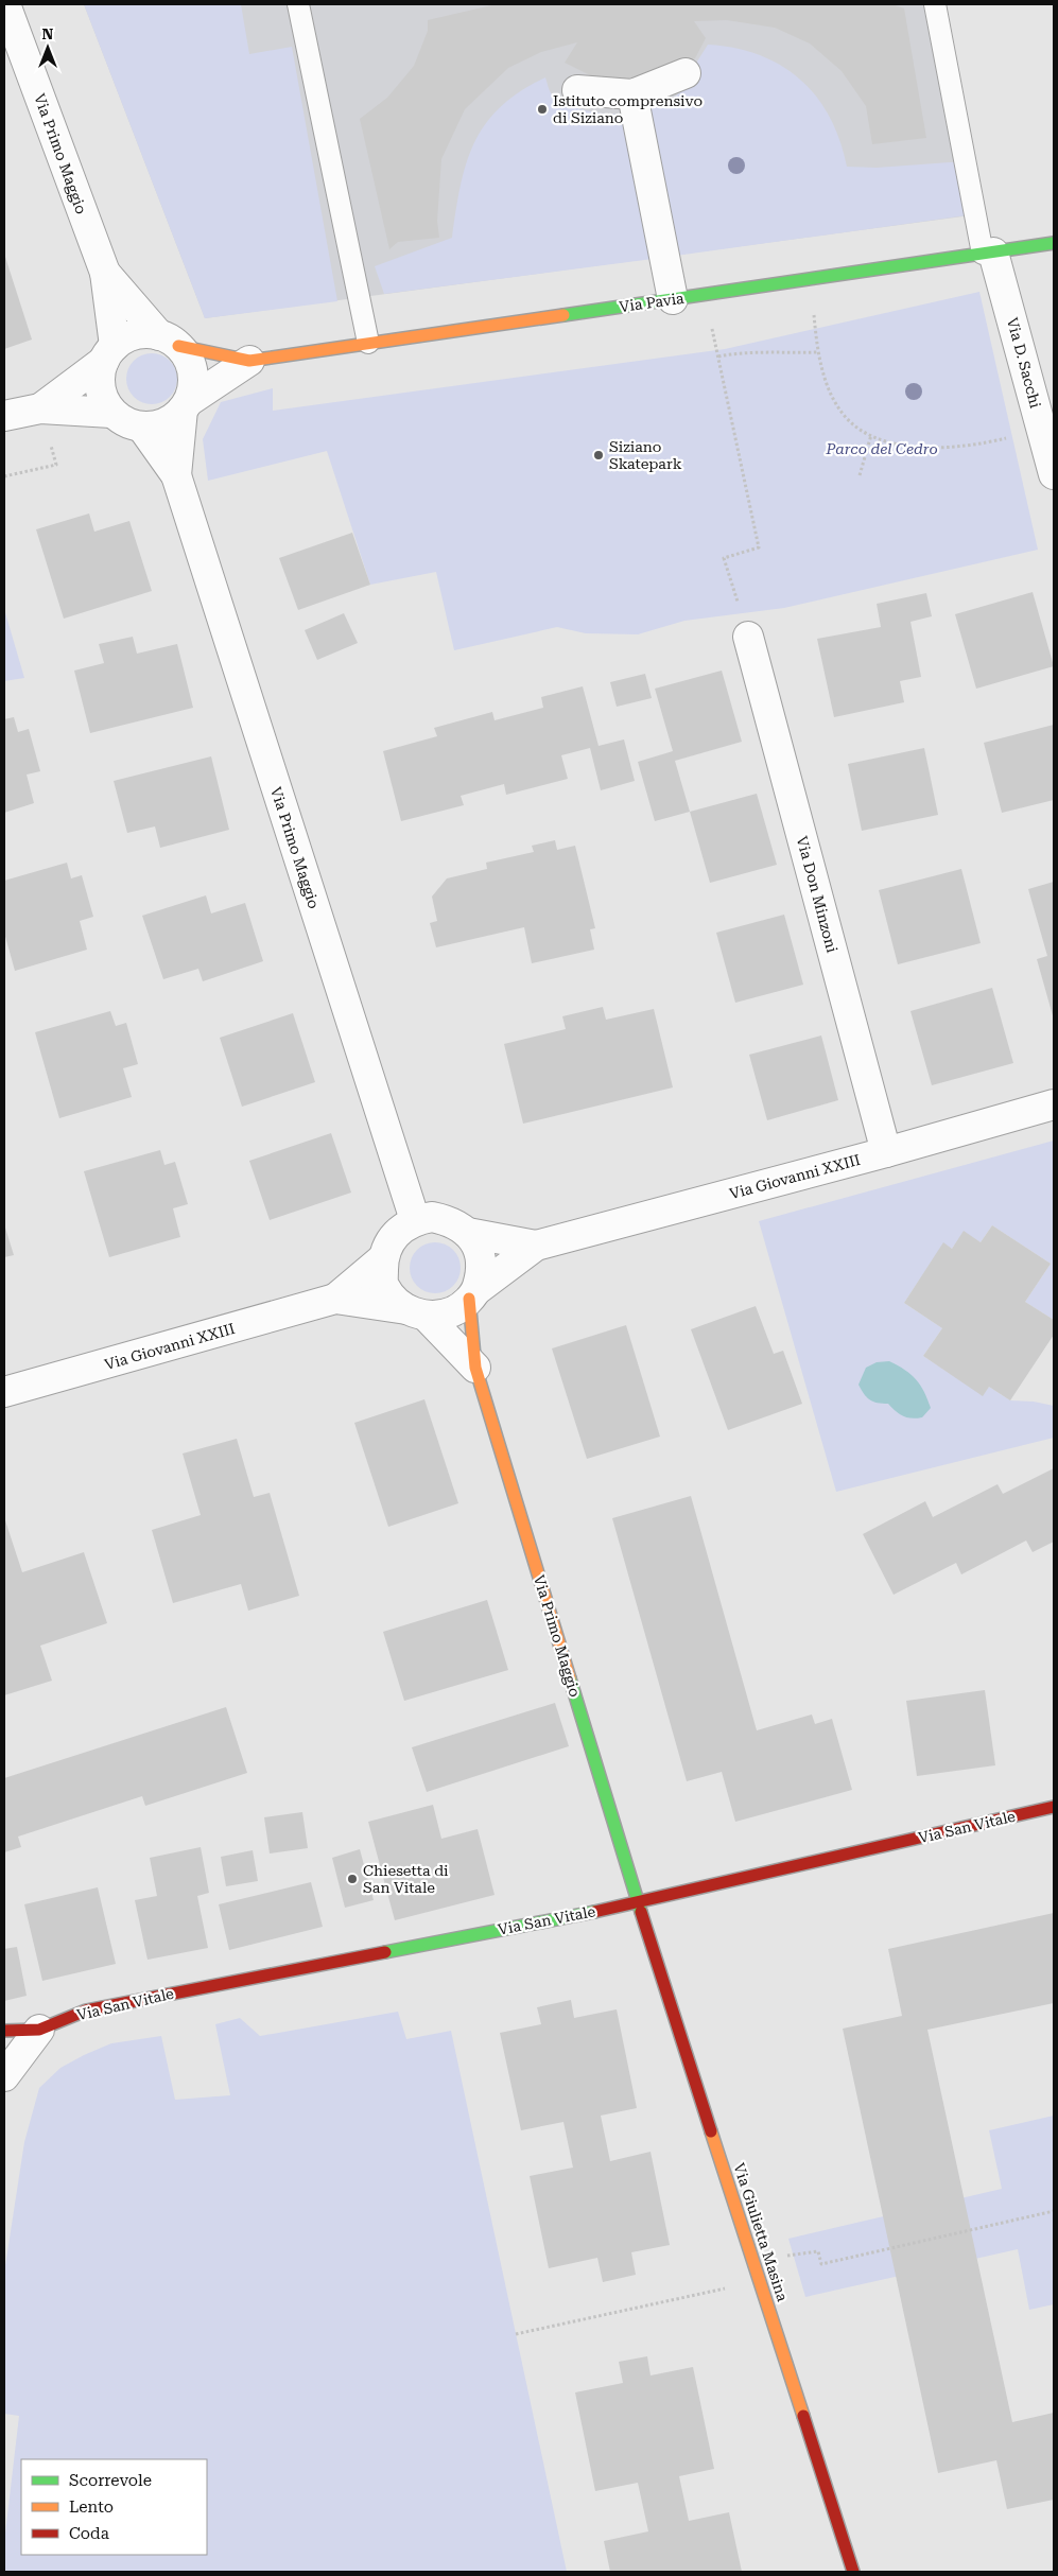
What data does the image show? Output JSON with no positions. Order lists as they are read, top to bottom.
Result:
{
  "streets": {
    "street": [
      "Via Primo Maggio",
      "Via Pavia",
      "Via D. Sacchi",
      "Via Don Minzoni",
      "Via Giovanni XXIII",
      "Via San Vitale",
      "Via Giulietta Masina"
    ]
  },
  "crossings": [
    ["Via Primo Maggio", "Via Pavia"],
    ["Via Primo Maggio", "Via Giovanni XXIII"],
    ["Via Primo Maggio", "Via San Vitale"],
    ["Via Primo Maggio", "Via Giulietta Masina"],
    ["Via Pavia", "Via D. Sacchi"],
    ["Via Don Minzoni", "Via Giovanni XXIII"],
    ["Via San Vitale", "Via Giulietta Masina"]
  ],
  "parks": ["Parco del Cedro"],
  "places": ["Istituto comprensivo di Siziano", "Siziano Skatepark", "Chiesetta di San Vitale"],
  "legend": ["Scorrevole", "Lento", "Coda"],
  "north": "top"
}
